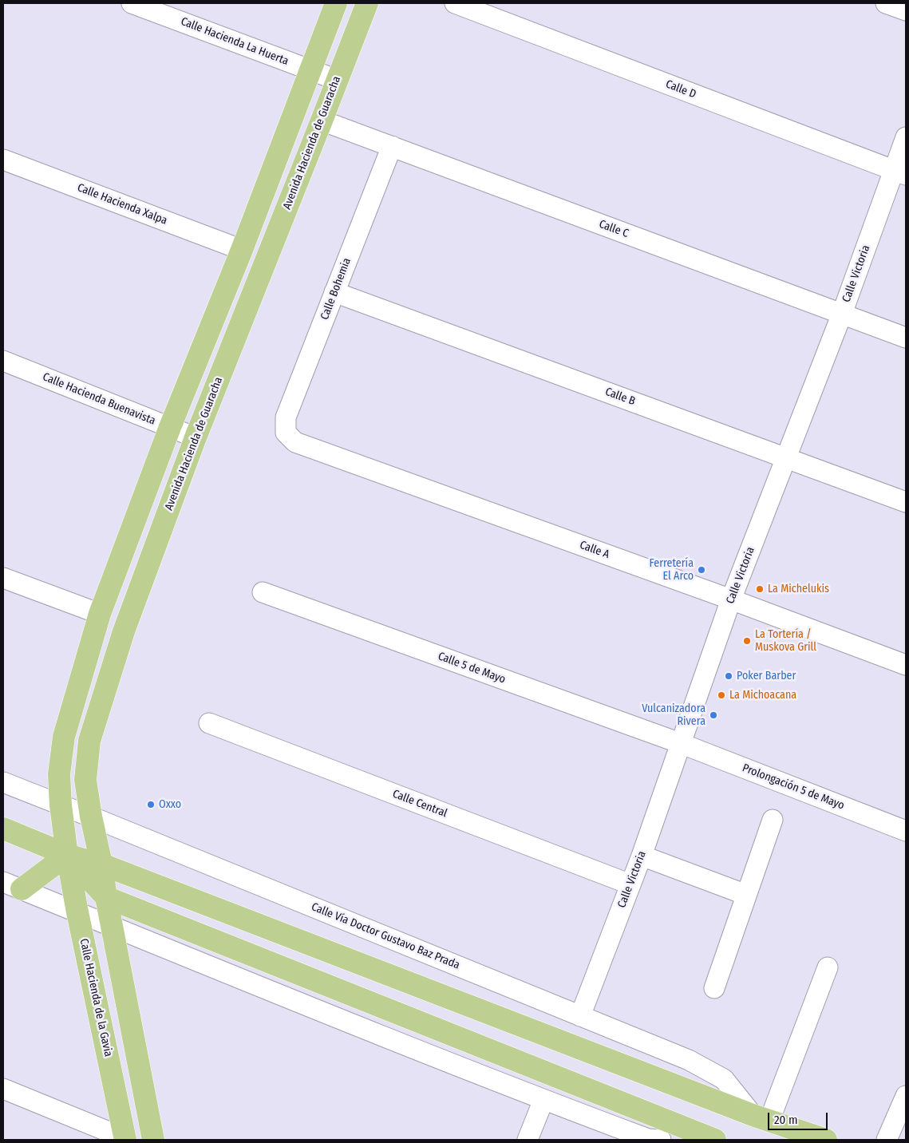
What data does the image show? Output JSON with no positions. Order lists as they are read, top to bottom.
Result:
{
  "streets": {
    "main road": ["Avenida Hacienda de Guaracha", "Calle Hacienda de la Gavia"],
    "street": [
      "Calle Hacienda La Huerta",
      "Calle D",
      "Calle Hacienda Xalpa",
      "Calle C",
      "Calle Victoria",
      "Calle Bohemia",
      "Calle B",
      "Calle Hacienda Buenavista",
      "Calle A",
      "Calle 5 de Mayo",
      "Prolongación 5 de Mayo",
      "Calle Central",
      "Calle Vía Doctor Gustavo Baz Prada"
    ]
  },
  "crossings": [
    ["Calle Hacienda La Huerta", "Avenida Hacienda de Guaracha"],
    ["Calle D", "Calle Victoria"],
    ["Avenida Hacienda de Guaracha", "Calle C"],
    ["Avenida Hacienda de Guaracha", "Calle Hacienda Buenavista"],
    ["Avenida Hacienda de Guaracha", "Calle Vía Doctor Gustavo Baz Prada"],
    ["Calle C", "Calle Victoria"],
    ["Calle C", "Calle Bohemia"],
    ["Calle Victoria", "Calle B"],
    ["Calle Victoria", "Calle A"],
    ["Calle Victoria", "Calle 5 de Mayo"],
    ["Calle Victoria", "Prolongación 5 de Mayo"],
    ["Calle Victoria", "Calle Central"],
    ["Calle Victoria", "Calle Vía Doctor Gustavo Baz Prada"],
    ["Calle Bohemia", "Calle B"],
    ["Calle Bohemia", "Calle A"],
    ["Calle 5 de Mayo", "Prolongación 5 de Mayo"]
  ],
  "places": [
    "Ferretería El Arco",
    "La Michelukis",
    "La Tortería / Muskova Grill",
    "Poker Barber",
    "La Michoacana",
    "Vulcanizadora Rivera",
    "Oxxo"
  ],
  "scale_bar": "20 m"
}
